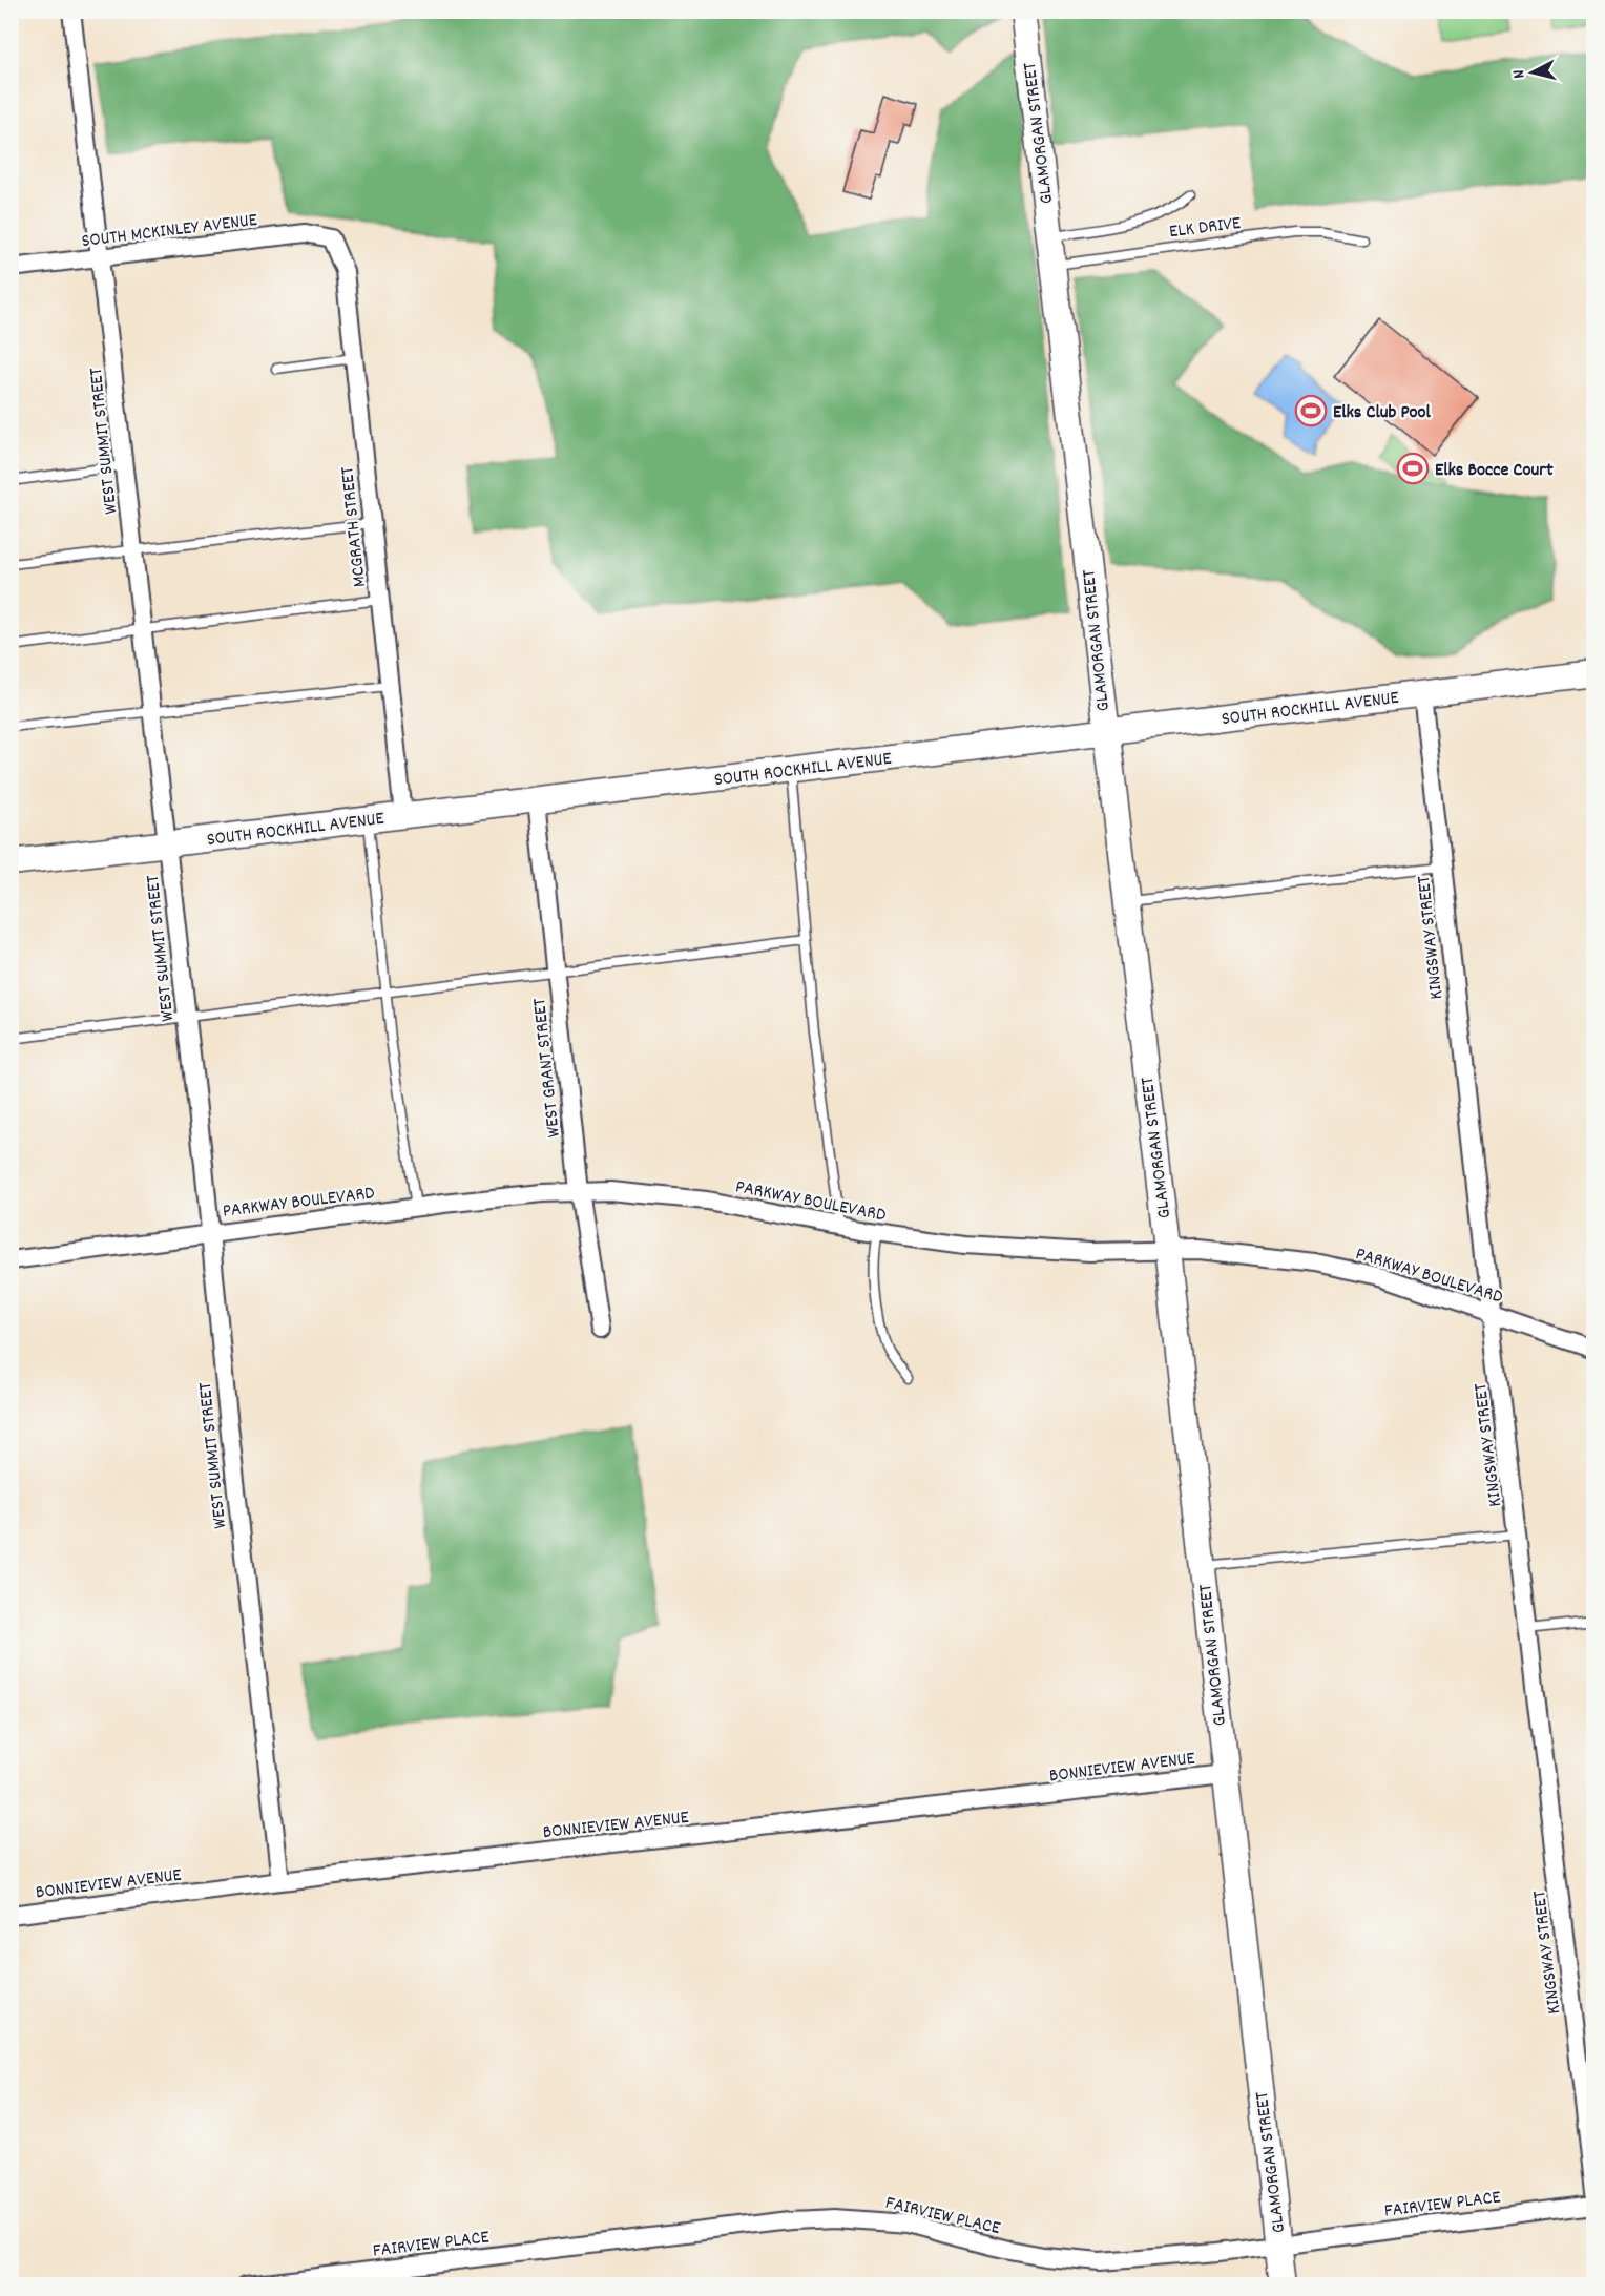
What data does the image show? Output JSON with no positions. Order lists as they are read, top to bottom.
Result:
{
  "streets": {
    "street": [
      "GLAMORGAN STREET",
      "SOUTH MCKINLEY AVENUE",
      "WEST SUMMIT STREET",
      "MCGRATH STREET",
      "SOUTH ROCKHILL AVENUE",
      "KINGSWAY STREET",
      "WEST GRANT STREET",
      "PARKWAY BOULEVARD",
      "BONNIEVIEW AVENUE",
      "FAIRVIEW PLACE"
    ],
    "lane": ["ELK DRIVE"]
  },
  "crossings": [
    ["GLAMORGAN STREET", "ELK DRIVE"],
    ["GLAMORGAN STREET", "SOUTH ROCKHILL AVENUE"],
    ["GLAMORGAN STREET", "PARKWAY BOULEVARD"],
    ["GLAMORGAN STREET", "BONNIEVIEW AVENUE"],
    ["GLAMORGAN STREET", "FAIRVIEW PLACE"],
    ["SOUTH MCKINLEY AVENUE", "WEST SUMMIT STREET"],
    ["SOUTH MCKINLEY AVENUE", "MCGRATH STREET"],
    ["WEST SUMMIT STREET", "SOUTH ROCKHILL AVENUE"],
    ["WEST SUMMIT STREET", "PARKWAY BOULEVARD"],
    ["WEST SUMMIT STREET", "BONNIEVIEW AVENUE"],
    ["MCGRATH STREET", "SOUTH ROCKHILL AVENUE"],
    ["SOUTH ROCKHILL AVENUE", "KINGSWAY STREET"],
    ["SOUTH ROCKHILL AVENUE", "WEST GRANT STREET"],
    ["KINGSWAY STREET", "PARKWAY BOULEVARD"],
    ["WEST GRANT STREET", "PARKWAY BOULEVARD"]
  ],
  "places": {
    "sports": ["Elks Club Pool", "Elks Bocce Court"]
  },
  "north": "left"
}
